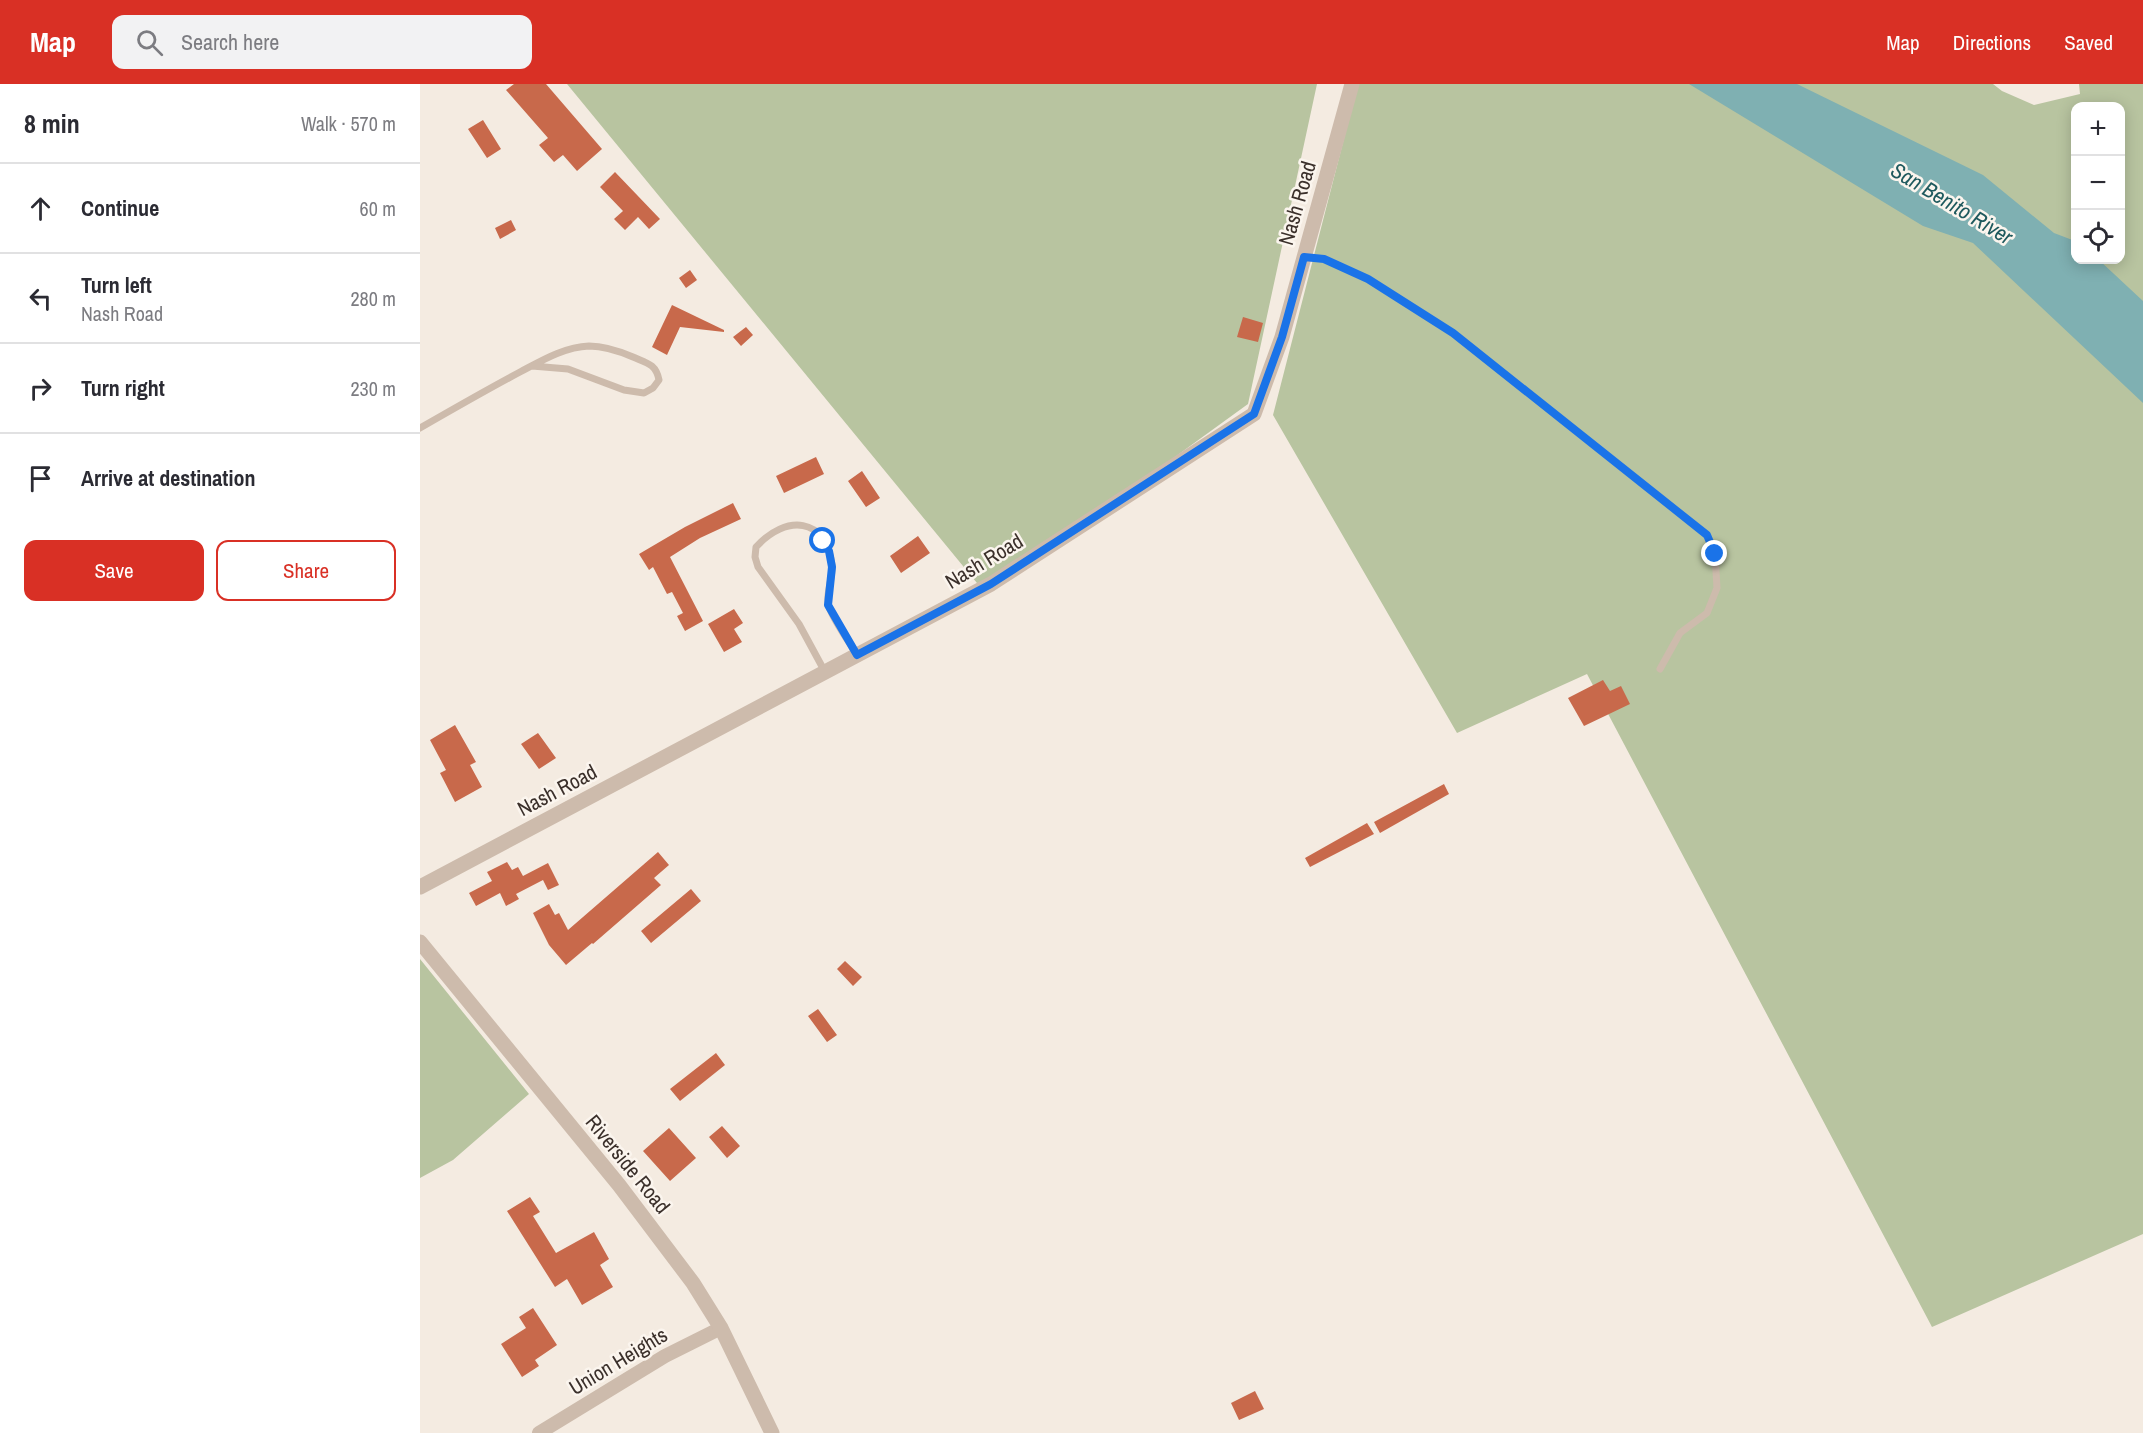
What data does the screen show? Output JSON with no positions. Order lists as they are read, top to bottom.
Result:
{
  "streets": {
    "street": ["Nash Road", "Riverside Road", "Union Heights"]
  },
  "crossings": [
    ["Riverside Road", "Union Heights"]
  ],
  "water": ["San Benito River"],
  "page": {
    "header": "Map",
    "search": "Search here",
    "nav": ["Map", "Directions", "Saved"],
    "heading": ["8 min", "Walk · 570 m"],
    "map_buttons": ["+", "−"],
    "list": [
      ["Continue", "60 m"],
      ["Turn left", "Nash Road", "280 m"],
      ["Turn right", "230 m"],
      "Arrive at destination"
    ],
    "buttons": ["Save", "Share"]
  }
}
